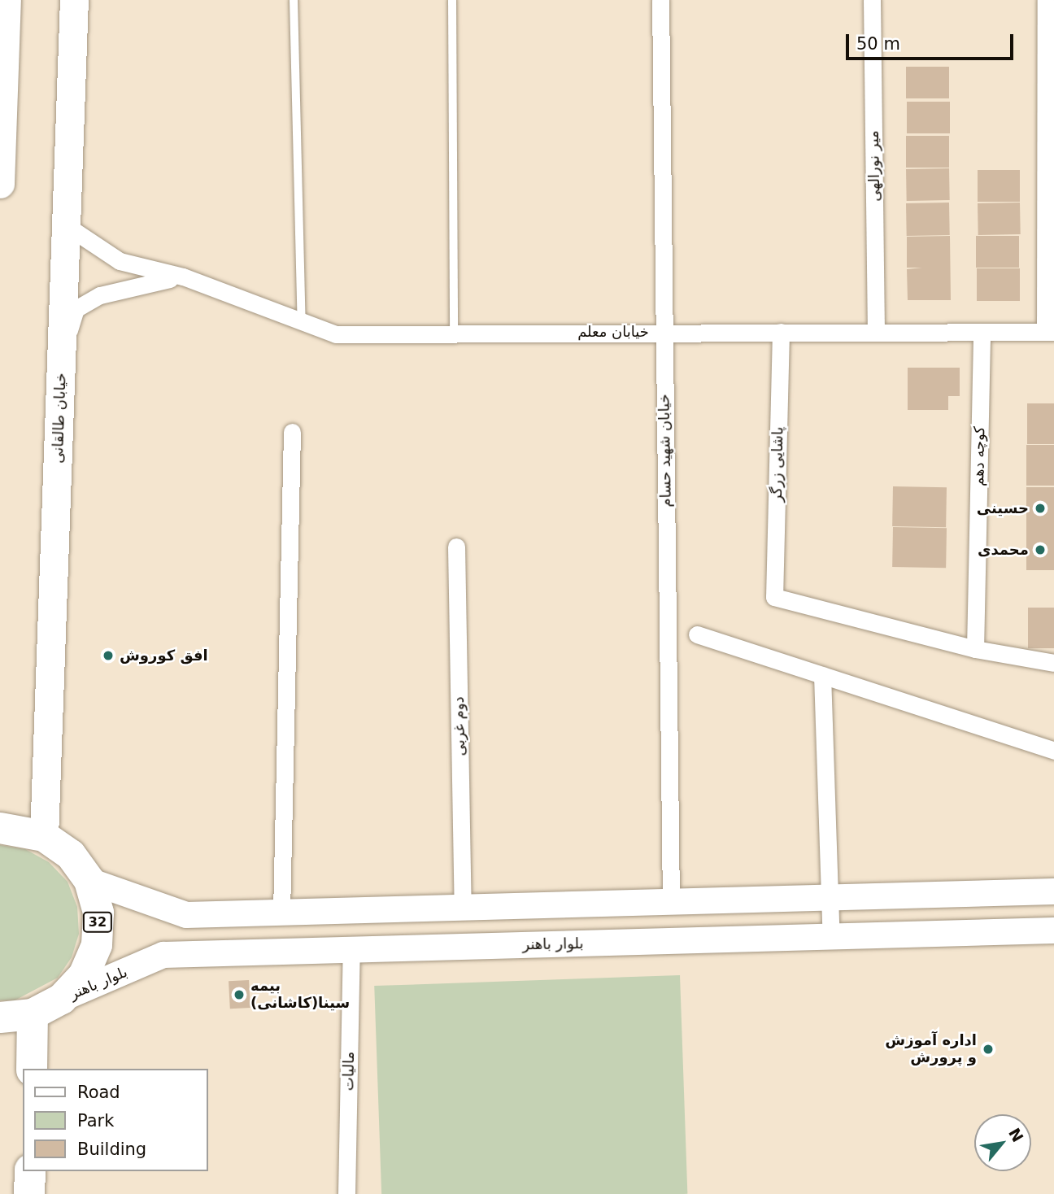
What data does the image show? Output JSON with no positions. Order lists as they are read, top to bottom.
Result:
{
  "streets": {
    "highway": ["32"],
    "main road": ["خیابان طالقانی"],
    "street": [
      "میر نورالهی",
      "خیابان معلم",
      "خیابان شهید حسام",
      "کوچه دهم",
      "پاشایی زرگر",
      "دوم غربی",
      "بلوار باهنر",
      "مالیات"
    ]
  },
  "crossings": [
    ["میر نورالهی", "خیابان معلم"],
    ["خیابان معلم", "خیابان طالقانی"],
    ["خیابان معلم", "خیابان شهید حسام"],
    ["خیابان معلم", "کوچه دهم"],
    ["خیابان معلم", "پاشایی زرگر"],
    ["خیابان طالقانی", "32"],
    ["کوچه دهم", "پاشایی زرگر"],
    ["32", "بلوار باهنر"],
    ["بلوار باهنر", "مالیات"]
  ],
  "places": [
    "حسینی",
    "محمدی",
    "افق کوروش",
    "بیمه سینا(کاشانی)",
    "اداره آموزش و پرورش"
  ],
  "legend": ["Road", "Park", "Building"],
  "scale_bar": "50 m",
  "north": "top right"
}
